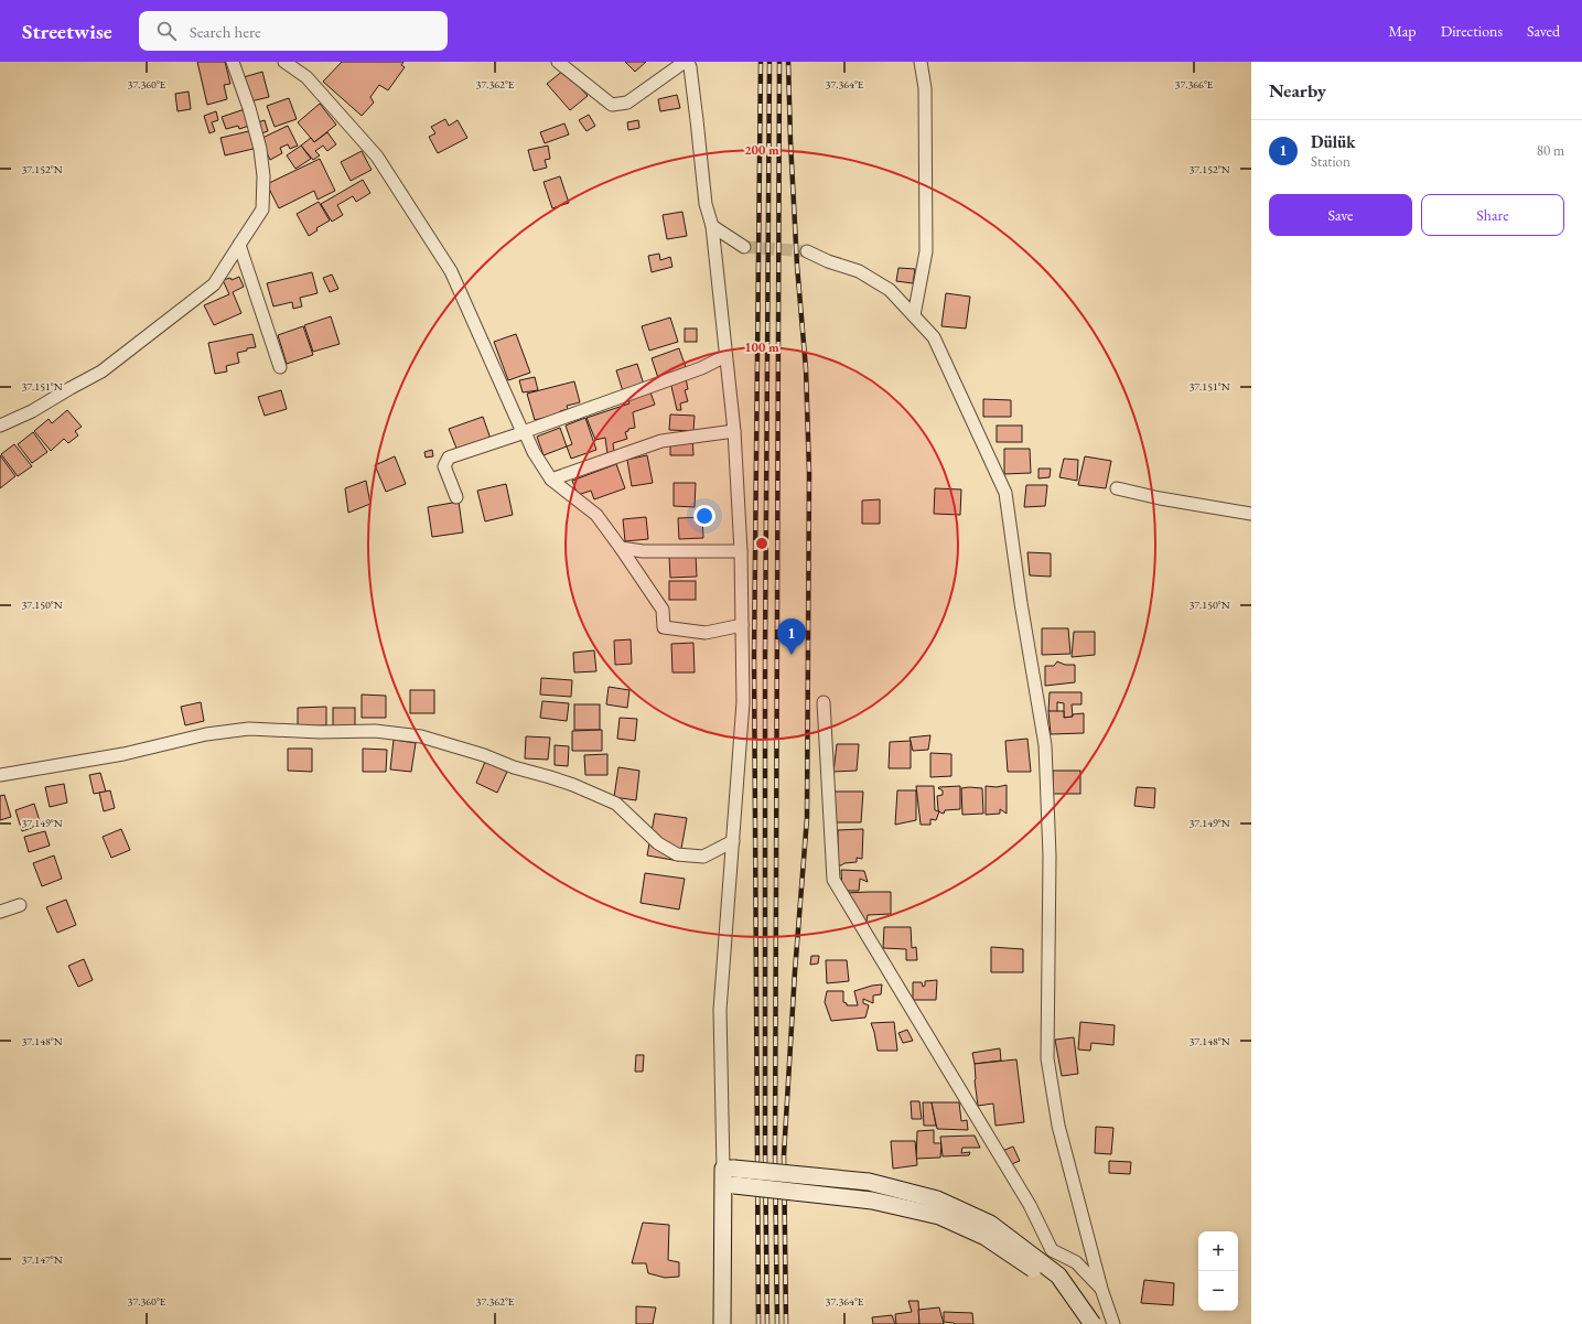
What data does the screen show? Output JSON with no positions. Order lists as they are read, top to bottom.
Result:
{
  "page": {
    "header": "Streetwise",
    "search": "Search here",
    "nav": ["Map", "Directions", "Saved"],
    "heading": "Nearby",
    "list": [
      {
        "mark": "1",
        "name": "Dülük",
        "note": "Station",
        "value": "80 m"
      }
    ],
    "buttons": ["Save", "Share"],
    "pins": "1",
    "map_buttons": ["+", "−"]
  },
  "coordinates": [
    "37.360°E",
    "37.362°E",
    "37.364°E",
    "37.366°E",
    "37.152°N",
    "37.151°N",
    "37.150°N",
    "37.149°N",
    "37.148°N",
    "37.147°N"
  ],
  "rings": ["200 m", "100 m"]
}
